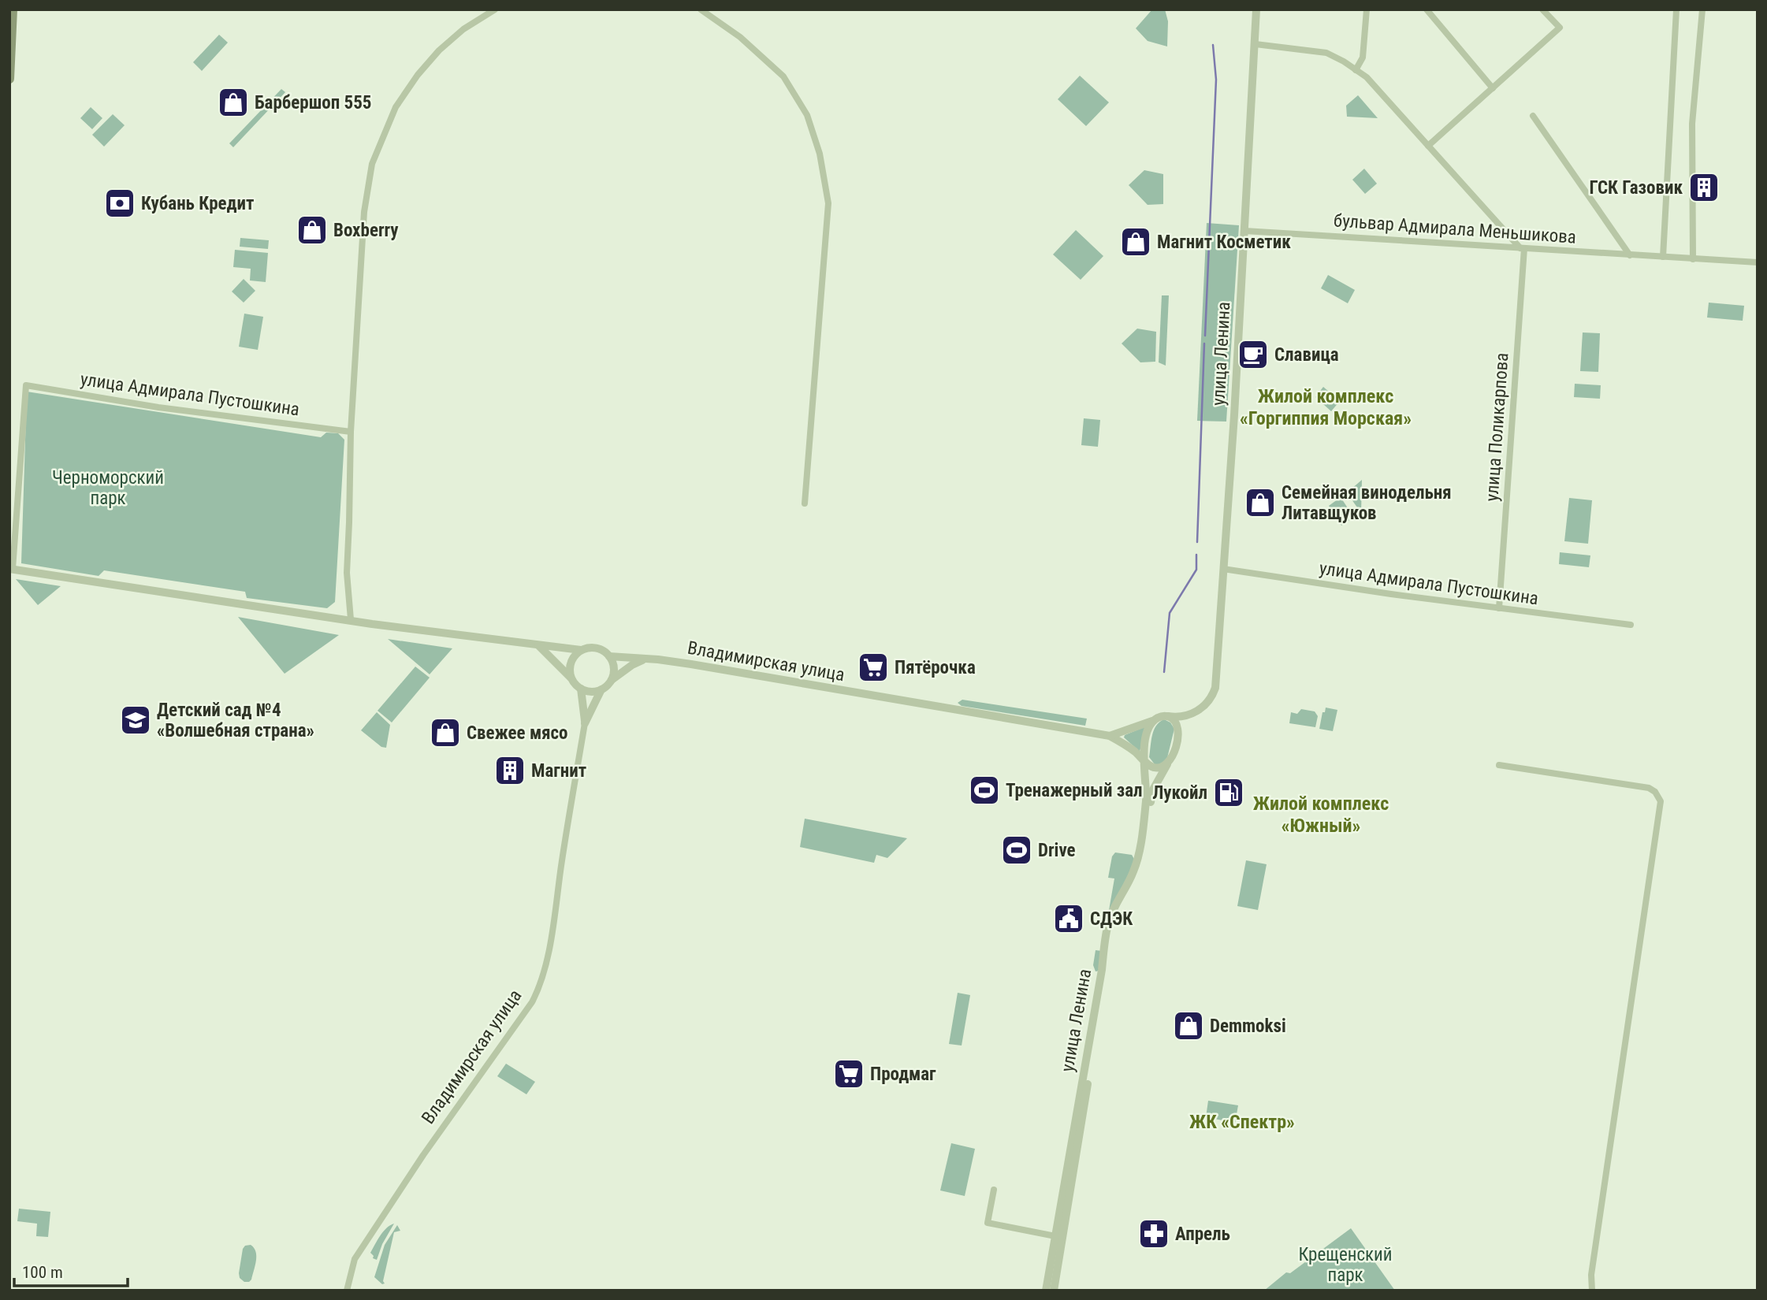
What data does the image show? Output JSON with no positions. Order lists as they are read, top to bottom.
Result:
{
  "streets": {
    "street": [
      "бульвар Адмирала Меньшикова",
      "улица Ленина",
      "улица Адмирала Пустошкина",
      "улица Поликарпова",
      "Владимирская улица"
    ]
  },
  "crossings": [
    ["бульвар Адмирала Меньшикова", "улица Ленина"],
    ["бульвар Адмирала Меньшикова", "улица Поликарпова"],
    ["улица Ленина", "улица Адмирала Пустошкина"],
    ["улица Ленина", "Владимирская улица"],
    ["улица Адмирала Пустошкина", "улица Поликарпова"]
  ],
  "districts": ["Жилой комплекс «Горгиппия Морская»", "Жилой комплекс «Южный»", "ЖК «Спектр»"],
  "parks": ["Черноморский парк", "Крещенский парк"],
  "places": {
    "shop": [
      "Барбершоп 555",
      "Boxberry",
      "Магнит Косметик",
      "Семейная винодельня Литавщуков",
      "Свежее мясо",
      "Demmoksi"
    ],
    "building": ["ГСК Газовик", "Магнит"],
    "bank": ["Кубань Кредит"],
    "cafe": ["Славица"],
    "supermarket": ["Пятёрочка", "Продмаг"],
    "school or university": ["Детский сад №4 «Волшебная страна»"],
    "sports": ["Тренажерный зал", "Drive"],
    "fuel station": ["Лукойл"],
    "public building": ["СДЭК"],
    "pharmacy": ["Апрель"]
  },
  "scale_bar": "100 m"
}
